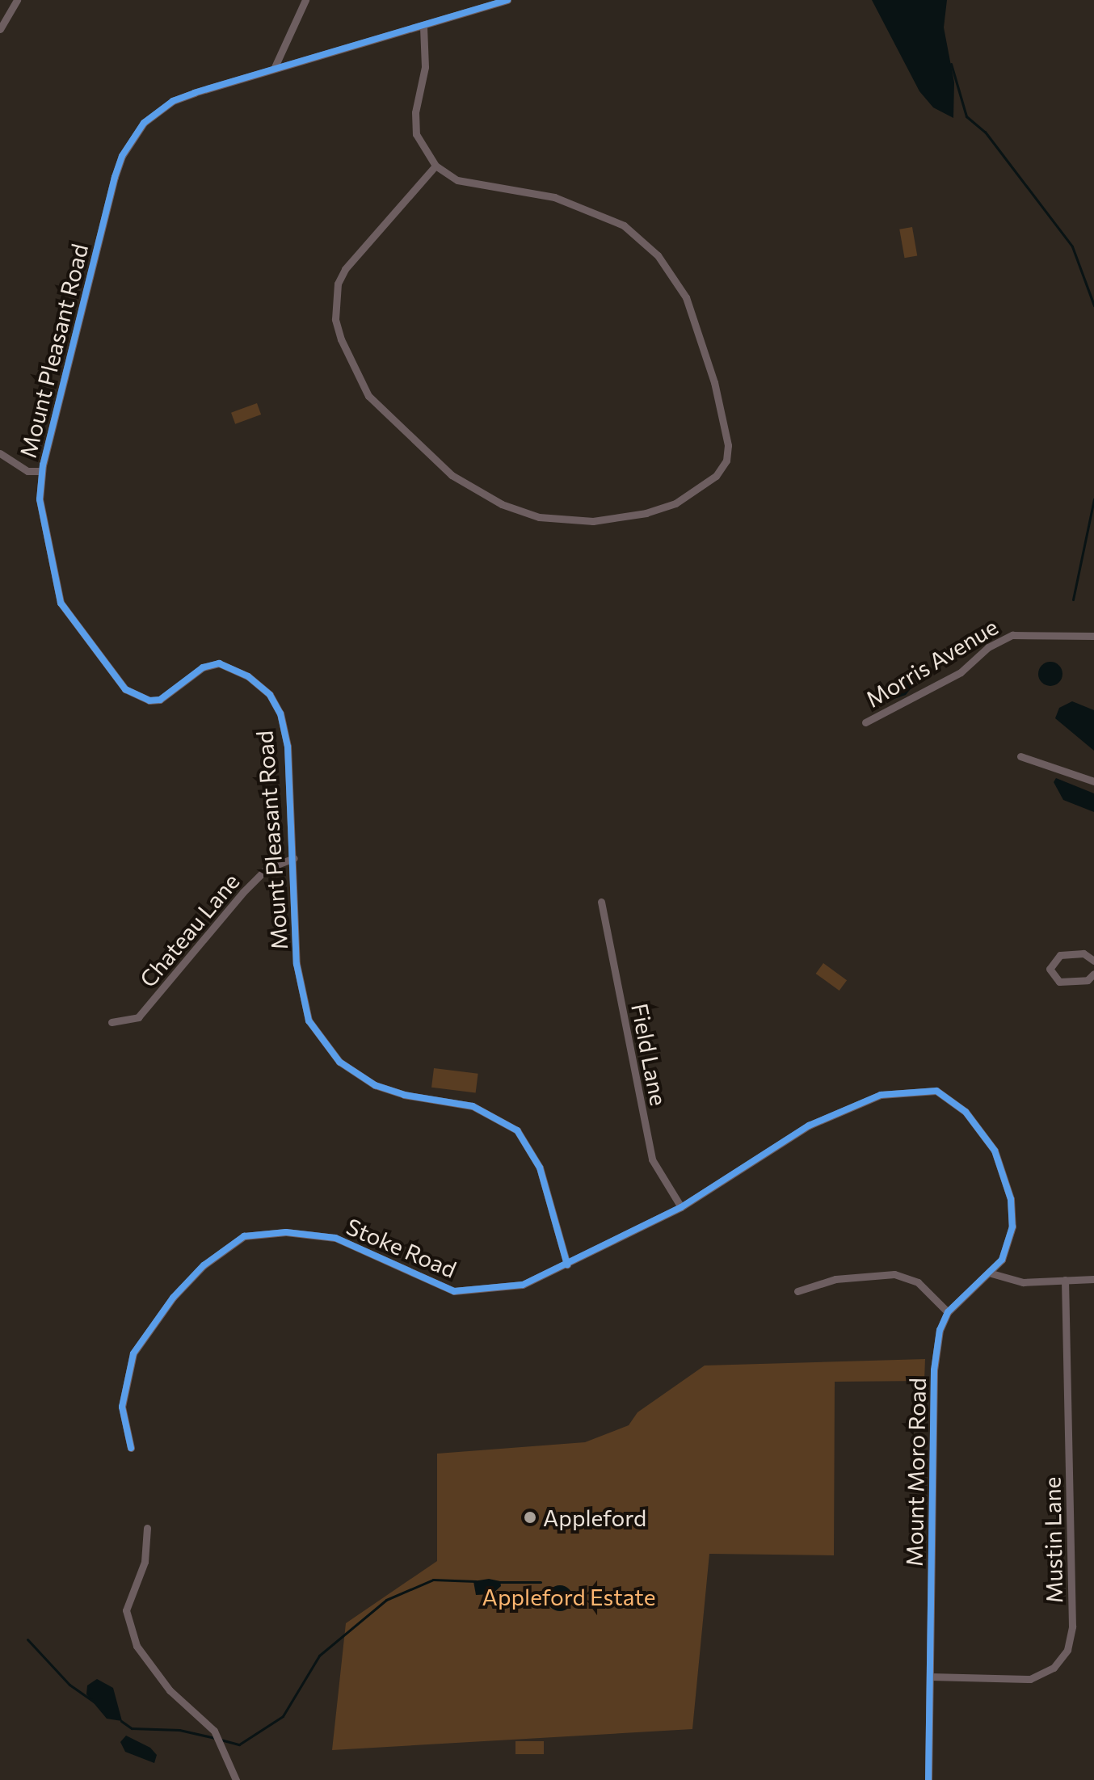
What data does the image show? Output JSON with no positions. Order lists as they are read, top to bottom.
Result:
{
  "streets": {
    "street": [
      "Mount Pleasant Road",
      "Morris Avenue",
      "Chateau Lane",
      "Field Lane",
      "Stoke Road",
      "Mount Moro Road",
      "Mustin Lane"
    ]
  },
  "crossings": [
    ["Mount Pleasant Road", "Chateau Lane"],
    ["Mount Pleasant Road", "Stoke Road"],
    ["Mount Moro Road", "Mustin Lane"]
  ],
  "parks": ["Appleford Estate"],
  "places": ["Appleford"]
}
